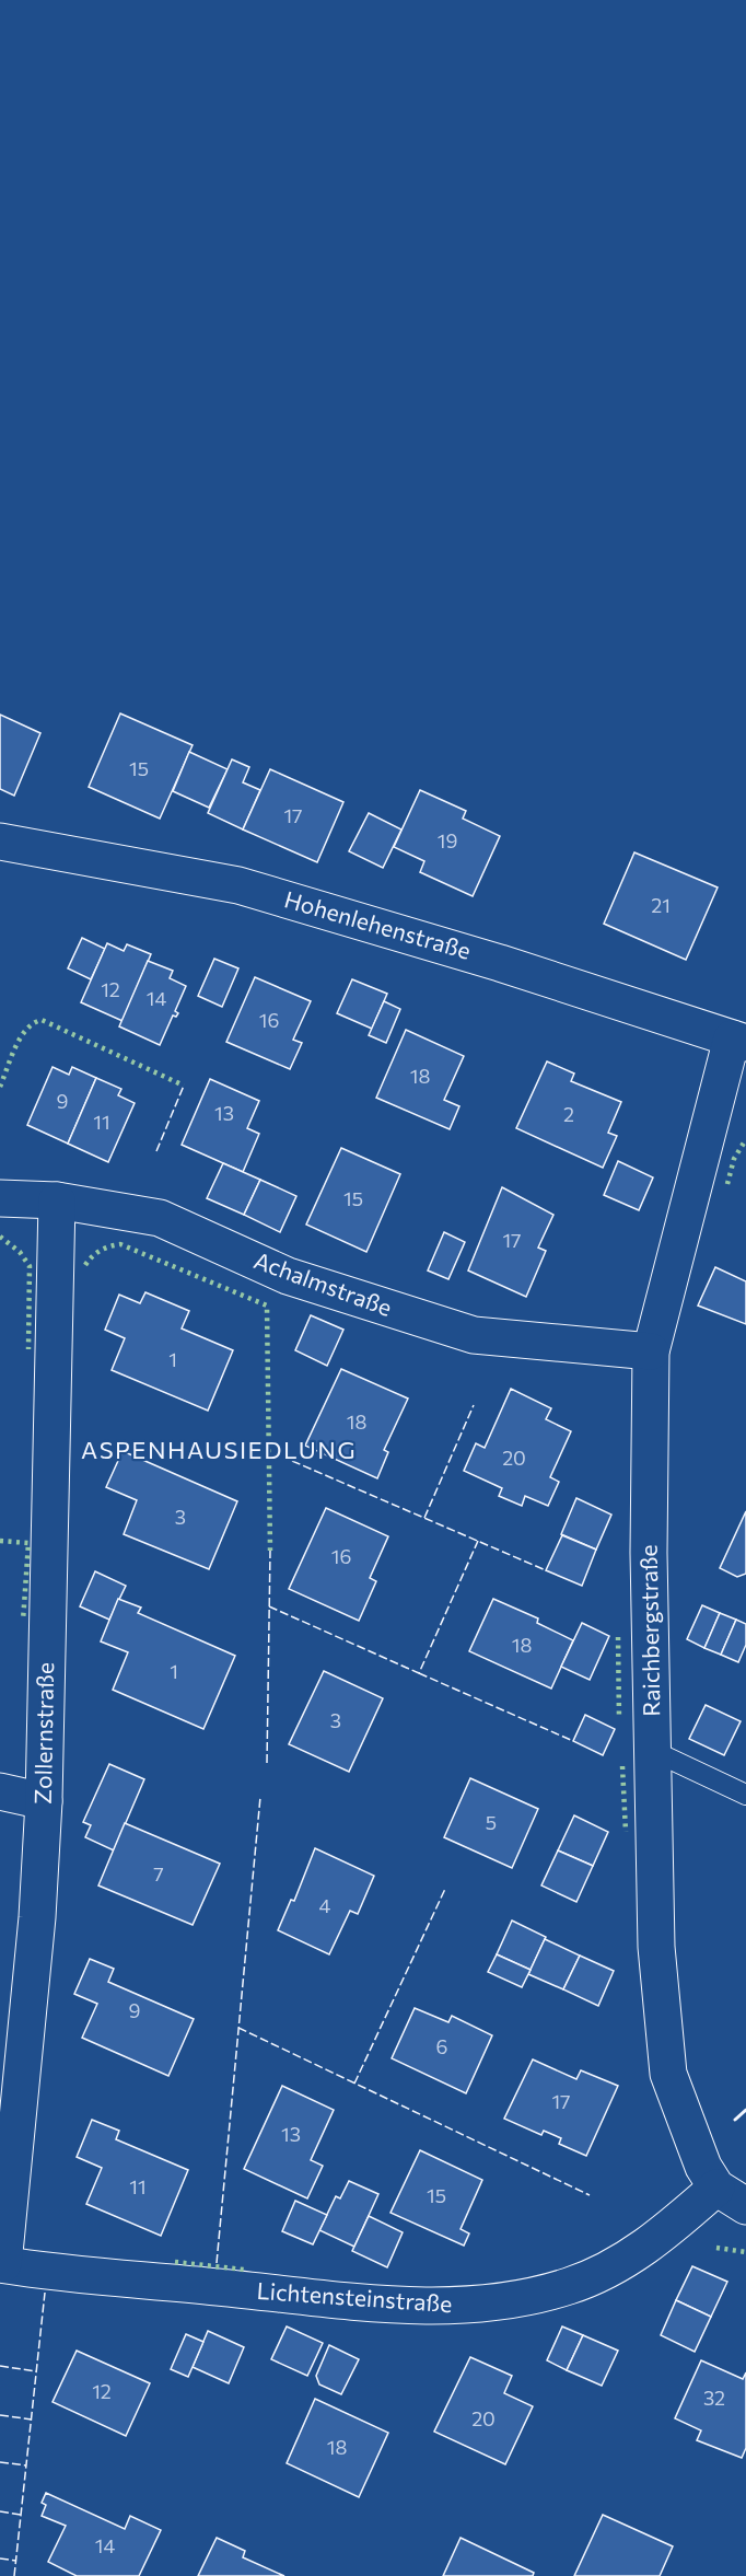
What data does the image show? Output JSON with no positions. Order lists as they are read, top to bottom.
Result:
{
  "streets": {
    "street": [
      "Hohenlehenstraße",
      "Achalmstraße",
      "Raichbergstraße",
      "Zollernstraße",
      "Lichtensteinstraße"
    ]
  },
  "crossings": [
    ["Hohenlehenstraße", "Raichbergstraße"],
    ["Achalmstraße", "Raichbergstraße"],
    ["Achalmstraße", "Zollernstraße"],
    ["Raichbergstraße", "Lichtensteinstraße"],
    ["Zollernstraße", "Lichtensteinstraße"]
  ],
  "districts": ["ASPENHAUSIEDLUNG"],
  "house_numbers": [
    "15",
    "17",
    "19",
    "21",
    "12",
    "14",
    "16",
    "18",
    "9",
    "13",
    "2",
    "11",
    "15",
    "17",
    "1",
    "18",
    "20",
    "3",
    "16",
    "18",
    "1",
    "3",
    "5",
    "7",
    "4",
    "9",
    "6",
    "17",
    "13",
    "11",
    "15",
    "12",
    "32",
    "20",
    "18",
    "14"
  ]
}
